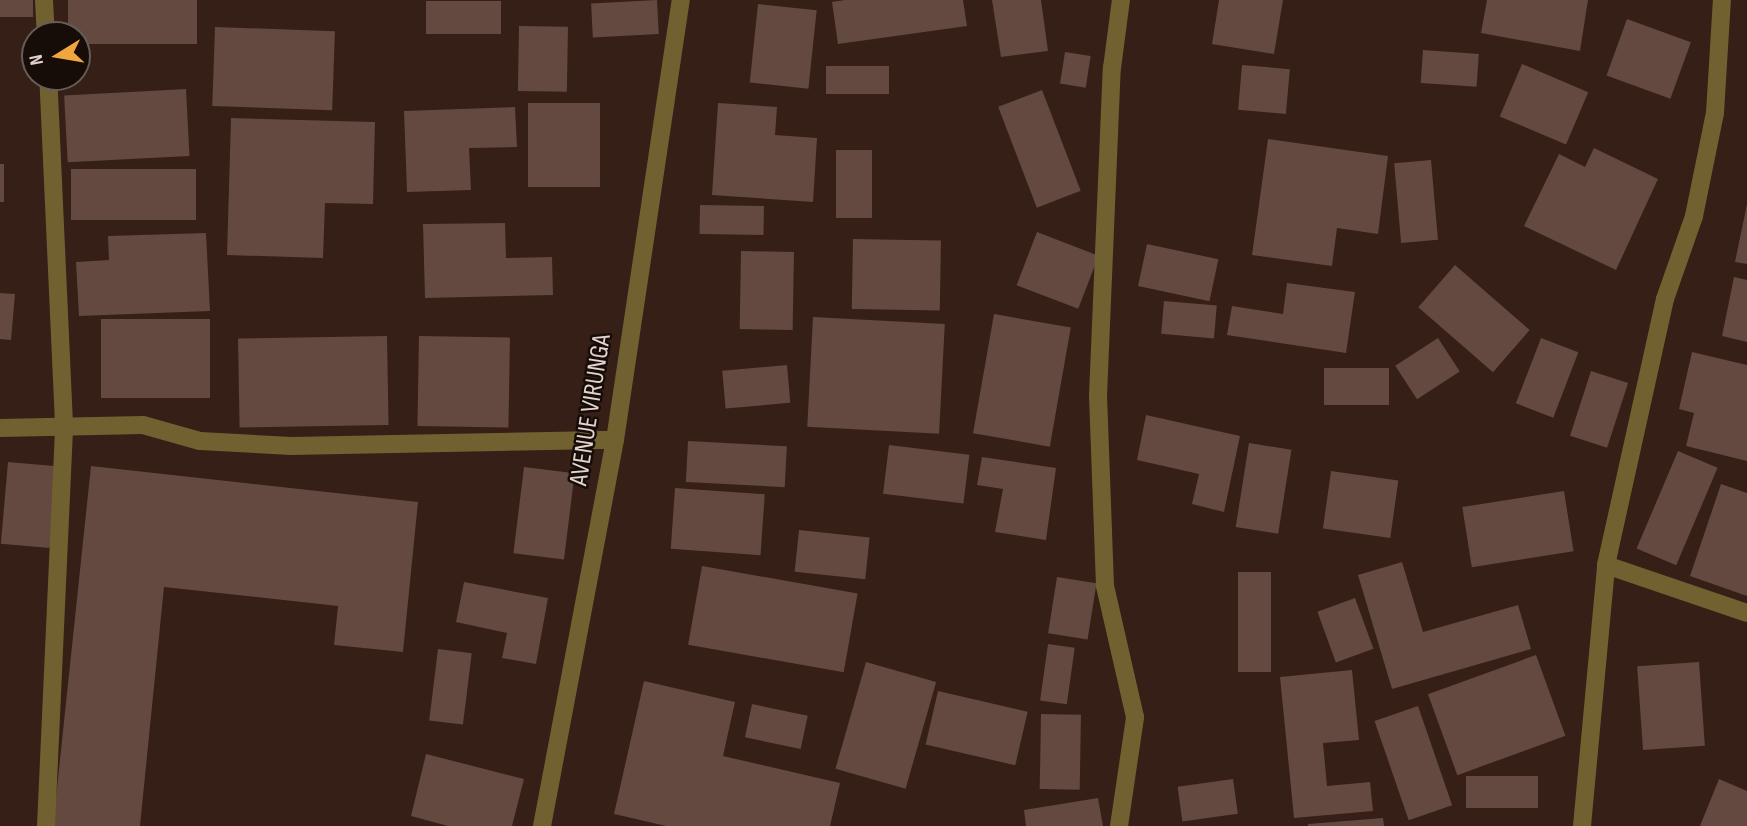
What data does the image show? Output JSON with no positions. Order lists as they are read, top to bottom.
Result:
{
  "streets": {
    "street": ["AVENUE VIRUNGA"]
  },
  "north": "left"
}
